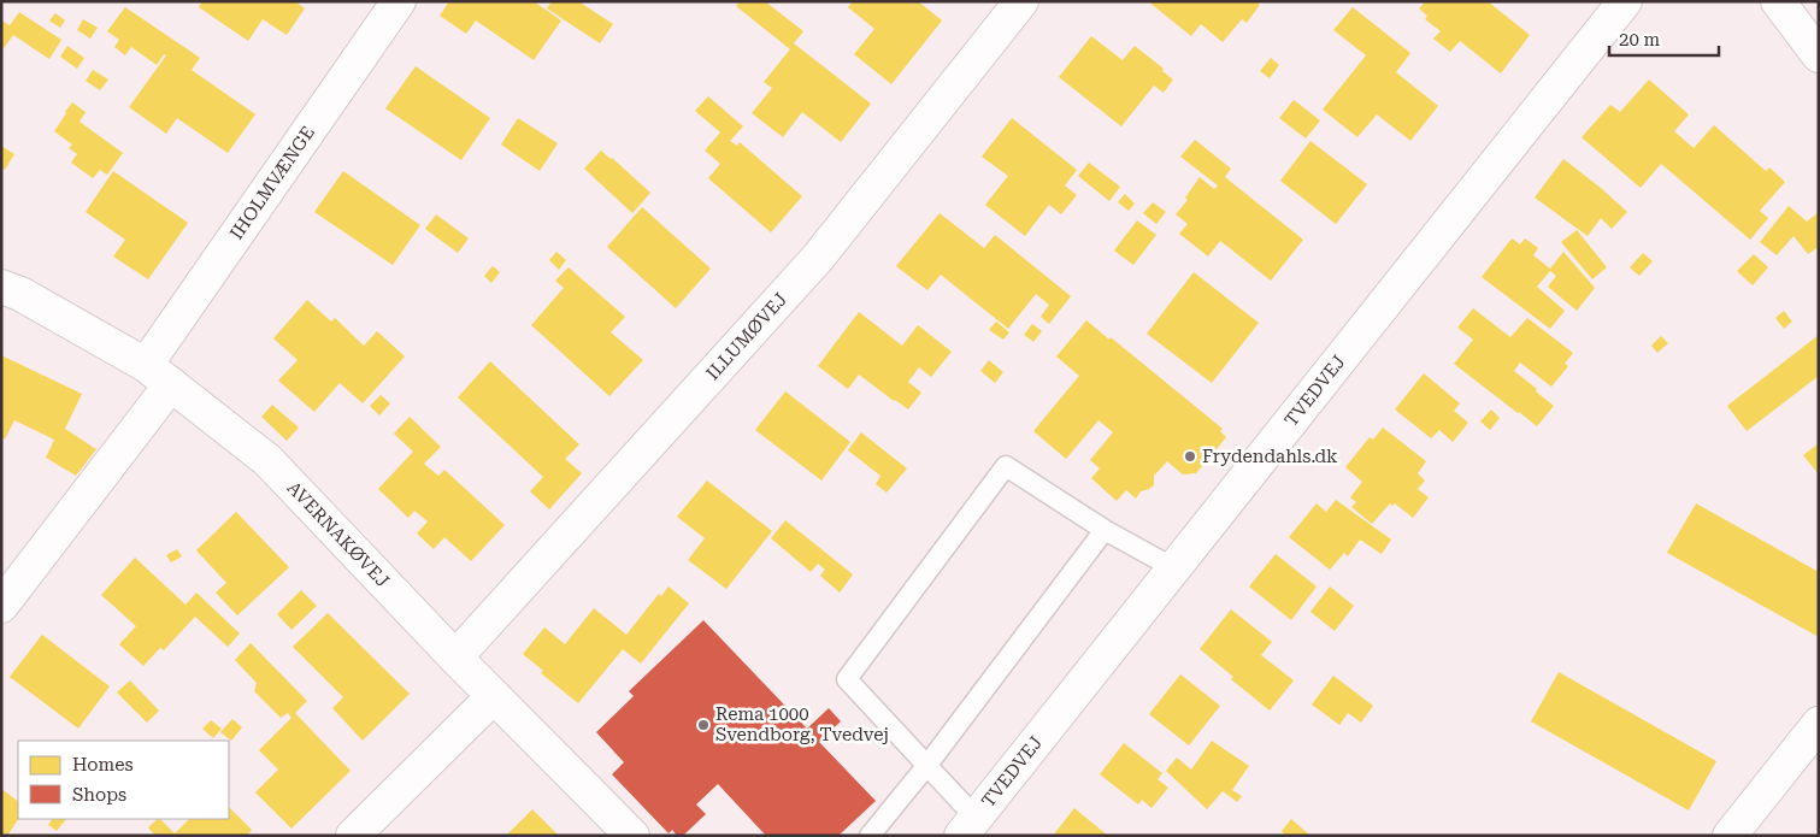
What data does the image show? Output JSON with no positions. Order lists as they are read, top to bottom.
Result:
{
  "streets": {
    "street": [
      "IHOLMVÆNGE",
      "ILLUMØVEJ",
      "TVEDVEJ",
      "AVERNAKØVEJ"
    ]
  },
  "crossings": [
    ["IHOLMVÆNGE", "AVERNAKØVEJ"],
    ["ILLUMØVEJ", "AVERNAKØVEJ"]
  ],
  "places": ["Frydendahls.dk", "Rema 1000 Svendborg, Tvedvej"],
  "legend": ["Homes", "Shops"],
  "scale_bar": "20 m"
}
